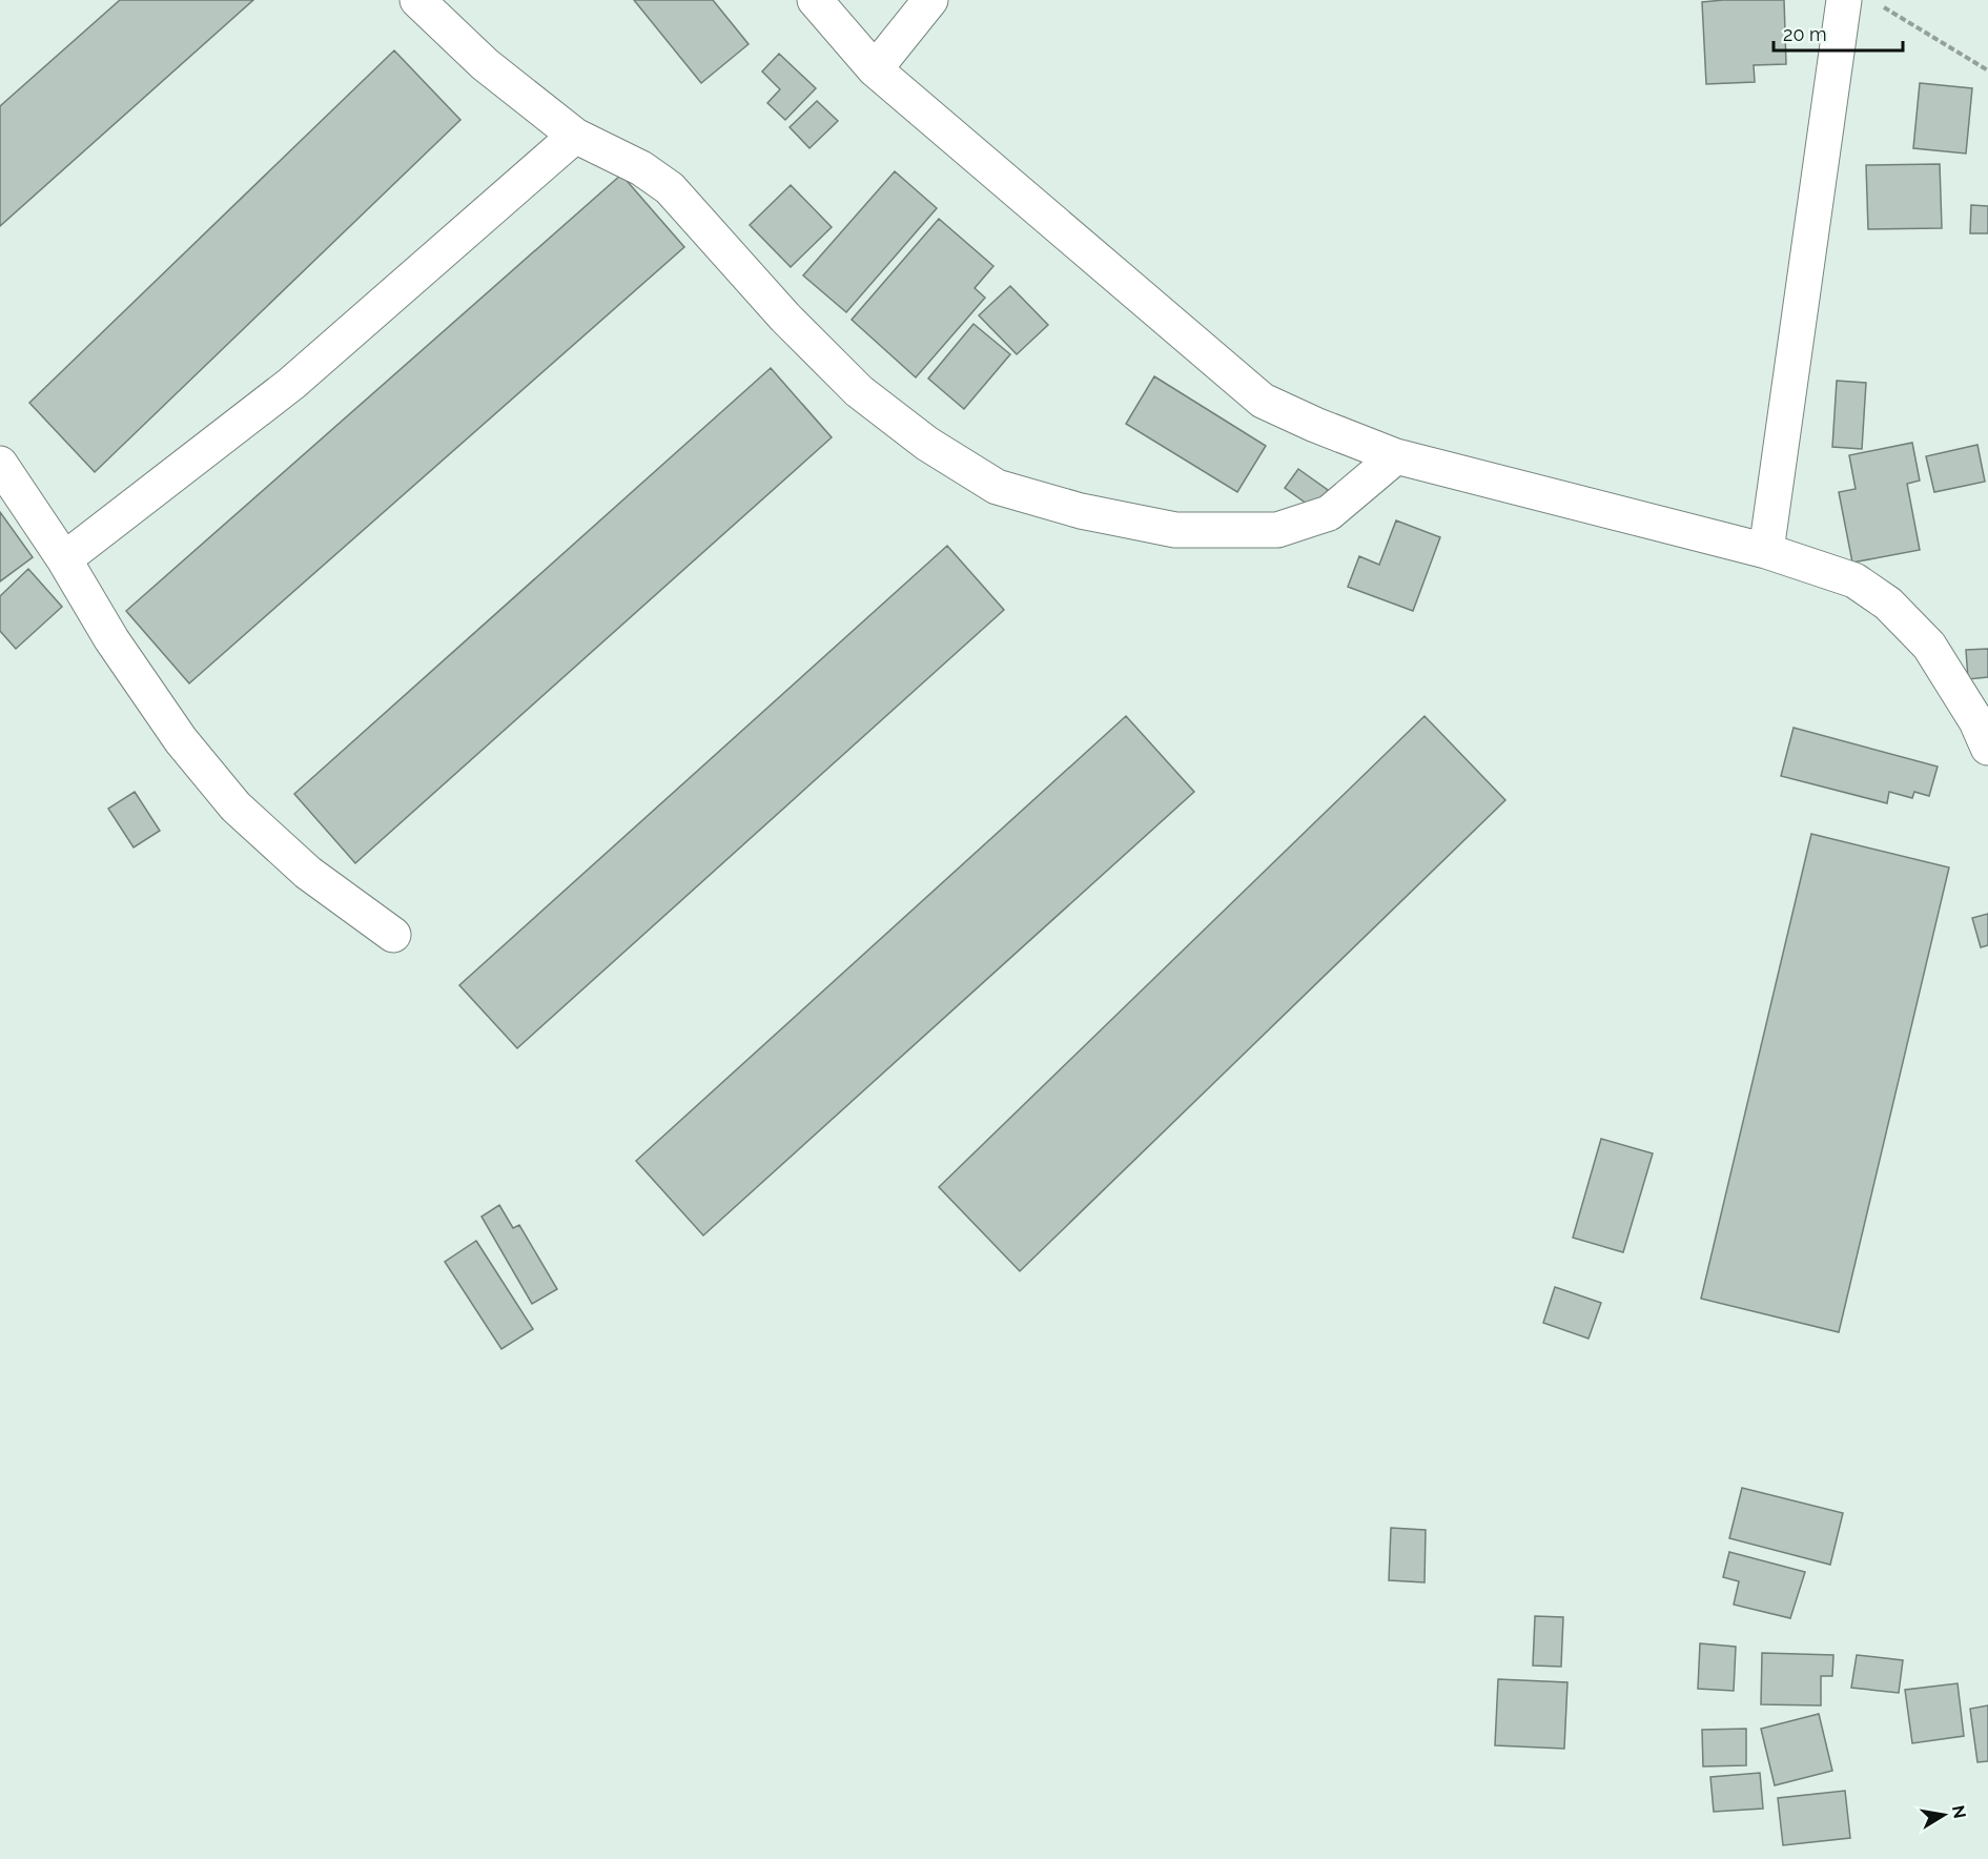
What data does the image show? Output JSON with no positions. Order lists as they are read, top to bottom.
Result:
{
  "scale_bar": "20 m",
  "north": "right"
}
